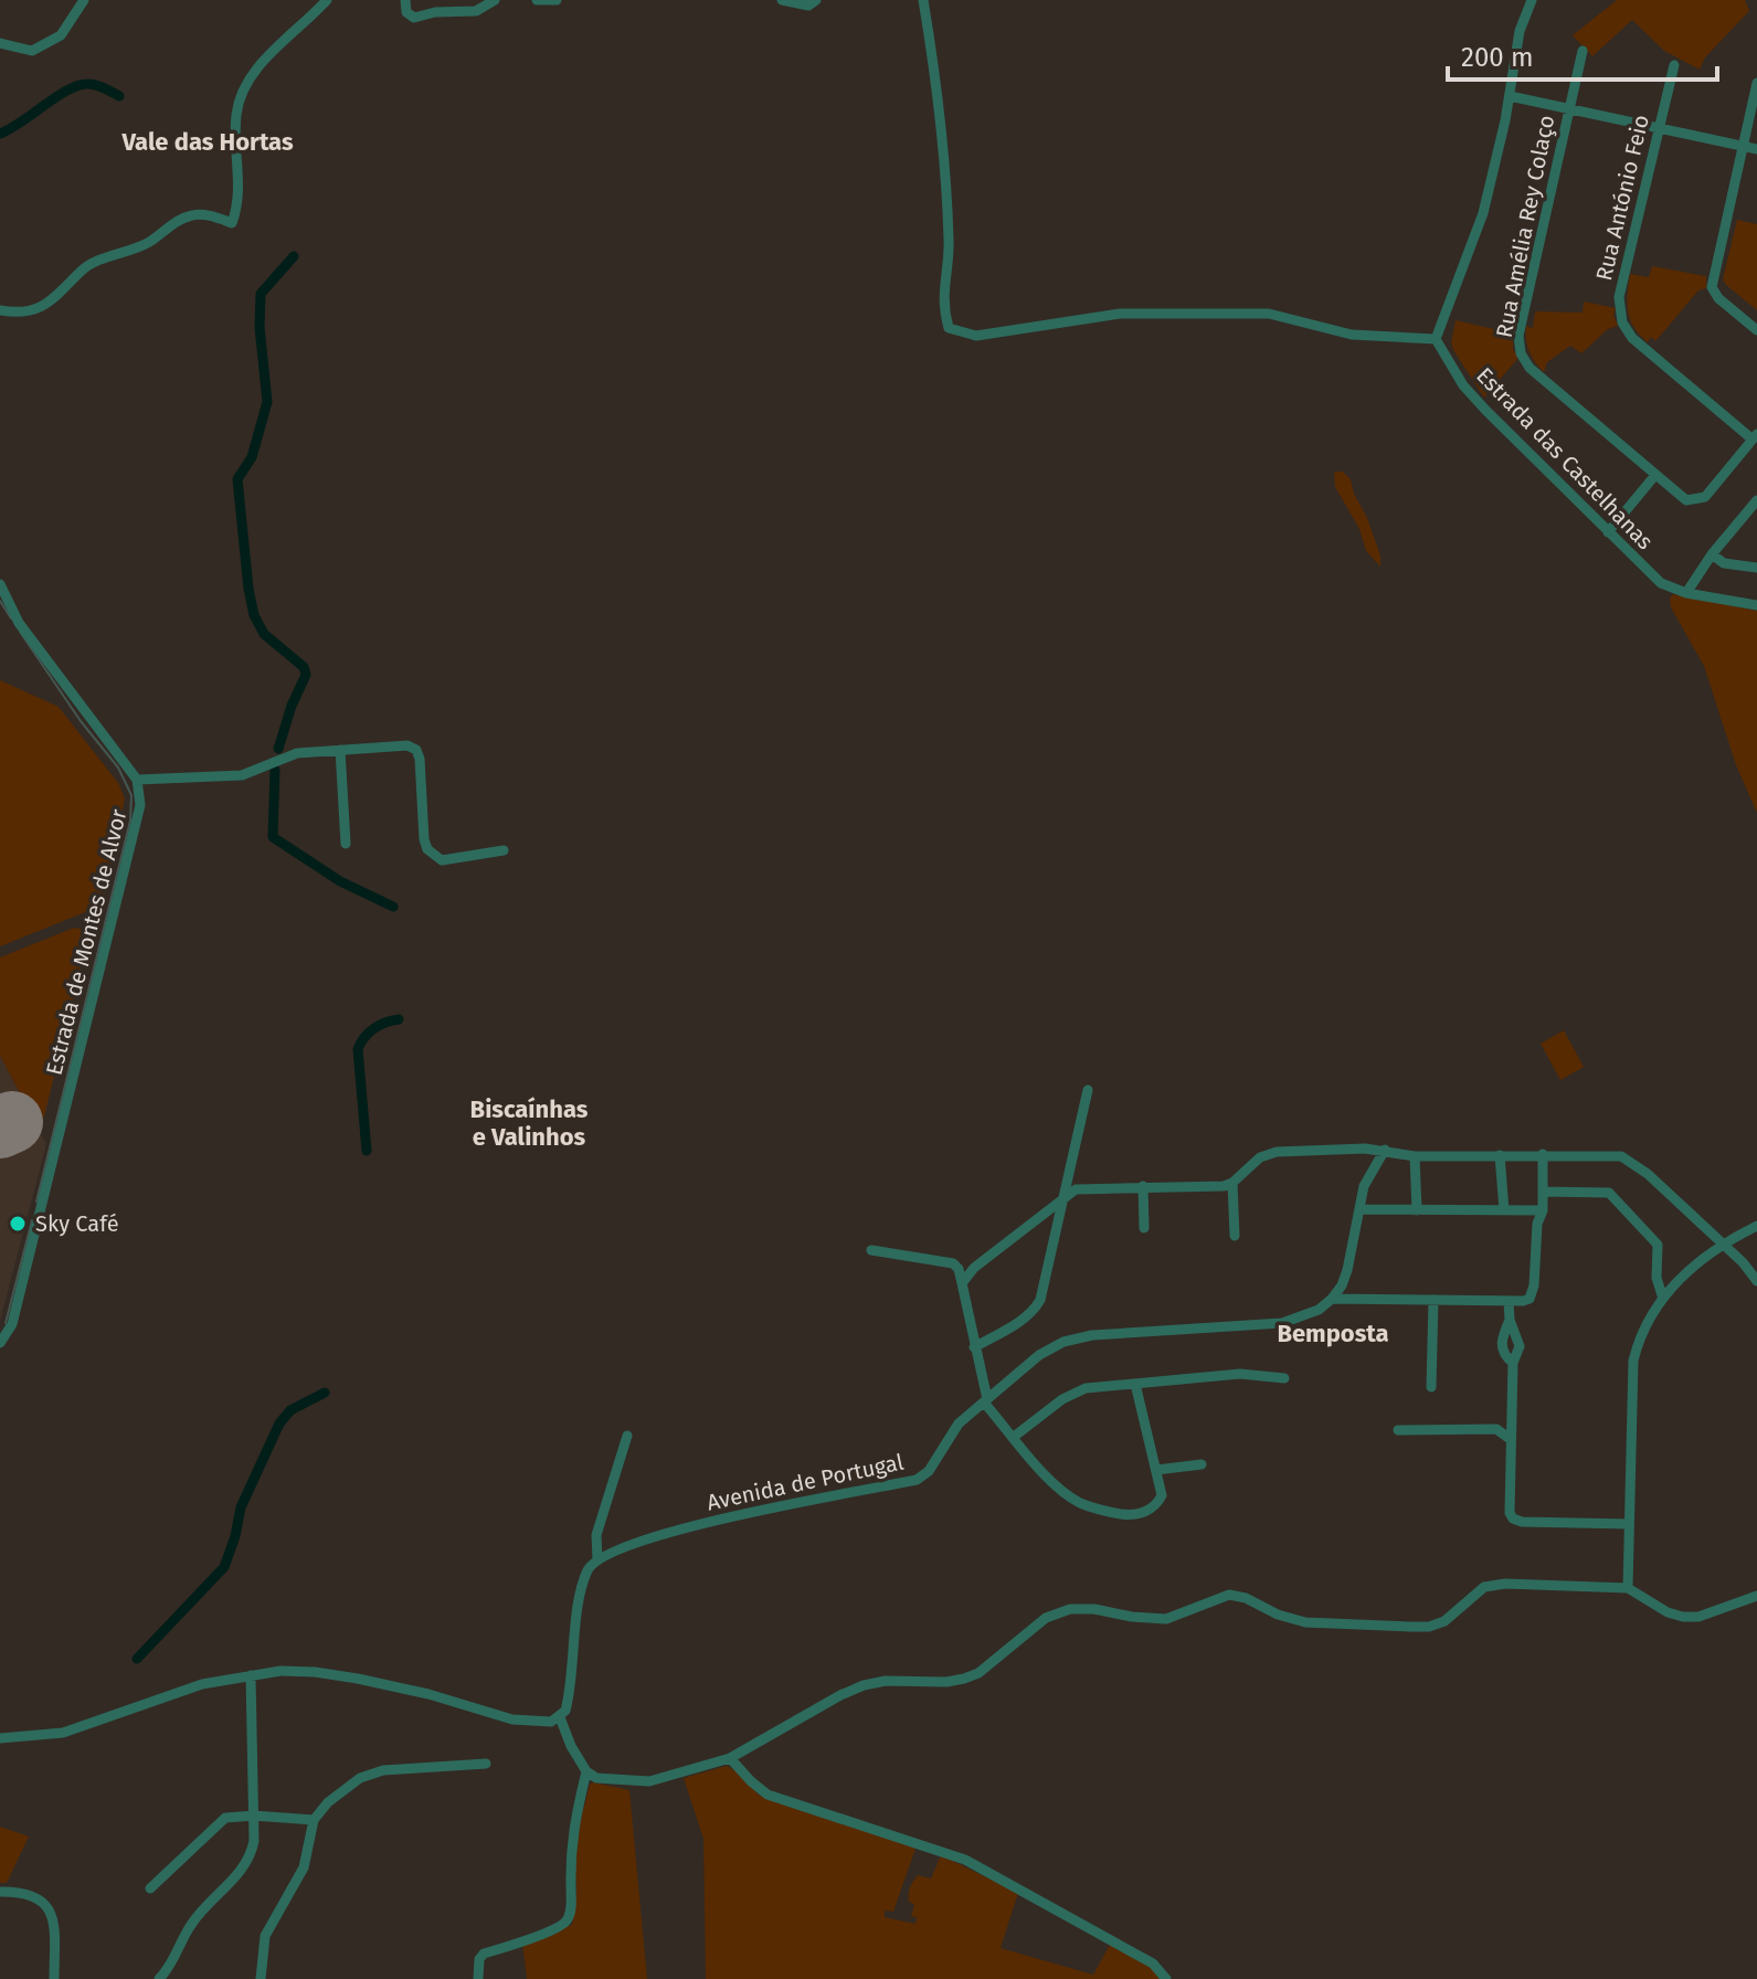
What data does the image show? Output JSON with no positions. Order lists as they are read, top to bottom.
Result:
{
  "streets": {
    "street": [
      "Rua António Feio",
      "Rua Amélia Rey Colaço",
      "Estrada das Castelhanas",
      "Estrada de Montes de Alvor",
      "Avenida de Portugal"
    ]
  },
  "crossings": [
    ["Rua António Feio", "Rua Amélia Rey Colaço"]
  ],
  "districts": ["Vale das Hortas", "Biscaínhas e Valinhos", "Bemposta"],
  "places": ["Sky Café"],
  "scale_bar": "200 m"
}
